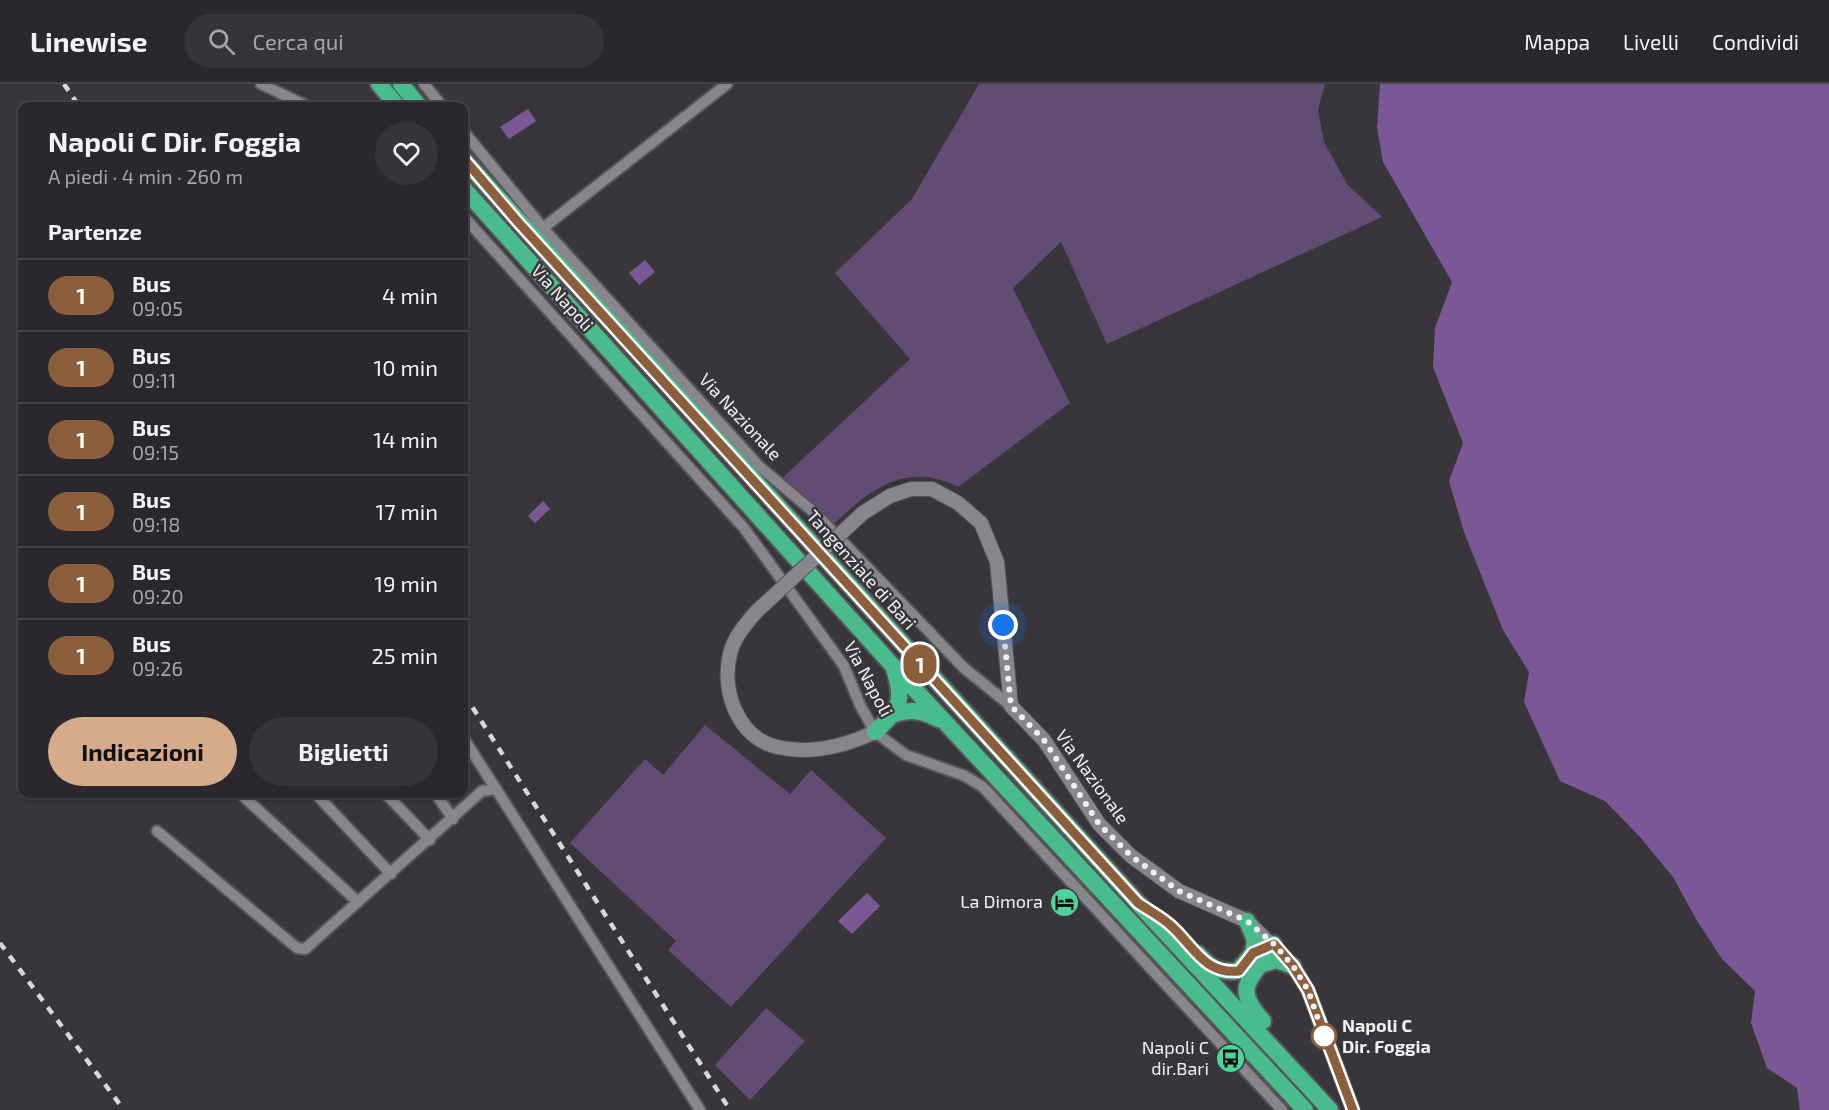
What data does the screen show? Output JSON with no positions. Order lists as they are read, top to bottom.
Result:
{
  "streets": {
    "highway": ["Tangenziale di Bari"],
    "street": ["Via Napoli", "Via Nazionale"]
  },
  "places": {
    "hotel": ["La Dimora"],
    "other": ["Napoli C Dir. Foggia"],
    "bus stop": ["Napoli C dir.Bari"]
  },
  "lines": ["bus line 1"],
  "page": {
    "header": "Linewise",
    "search": "Cerca qui",
    "nav": ["Mappa", "Livelli", "Condividi"],
    "on_map": "1",
    "heading": [
      ["Napoli C Dir. Foggia", "A piedi · 4 min · 260 m"],
      "Partenze"
    ],
    "list": [
      {
        "mark": "1",
        "name": "Bus",
        "note": "09:05",
        "value": "4 min"
      },
      {
        "mark": "1",
        "name": "Bus",
        "note": "09:11",
        "value": "10 min"
      },
      {
        "mark": "1",
        "name": "Bus",
        "note": "09:15",
        "value": "14 min"
      },
      {
        "mark": "1",
        "name": "Bus",
        "note": "09:18",
        "value": "17 min"
      },
      {
        "mark": "1",
        "name": "Bus",
        "note": "09:20",
        "value": "19 min"
      },
      {
        "mark": "1",
        "name": "Bus",
        "note": "09:26",
        "value": "25 min"
      }
    ],
    "buttons": ["Indicazioni", "Biglietti"]
  }
}
